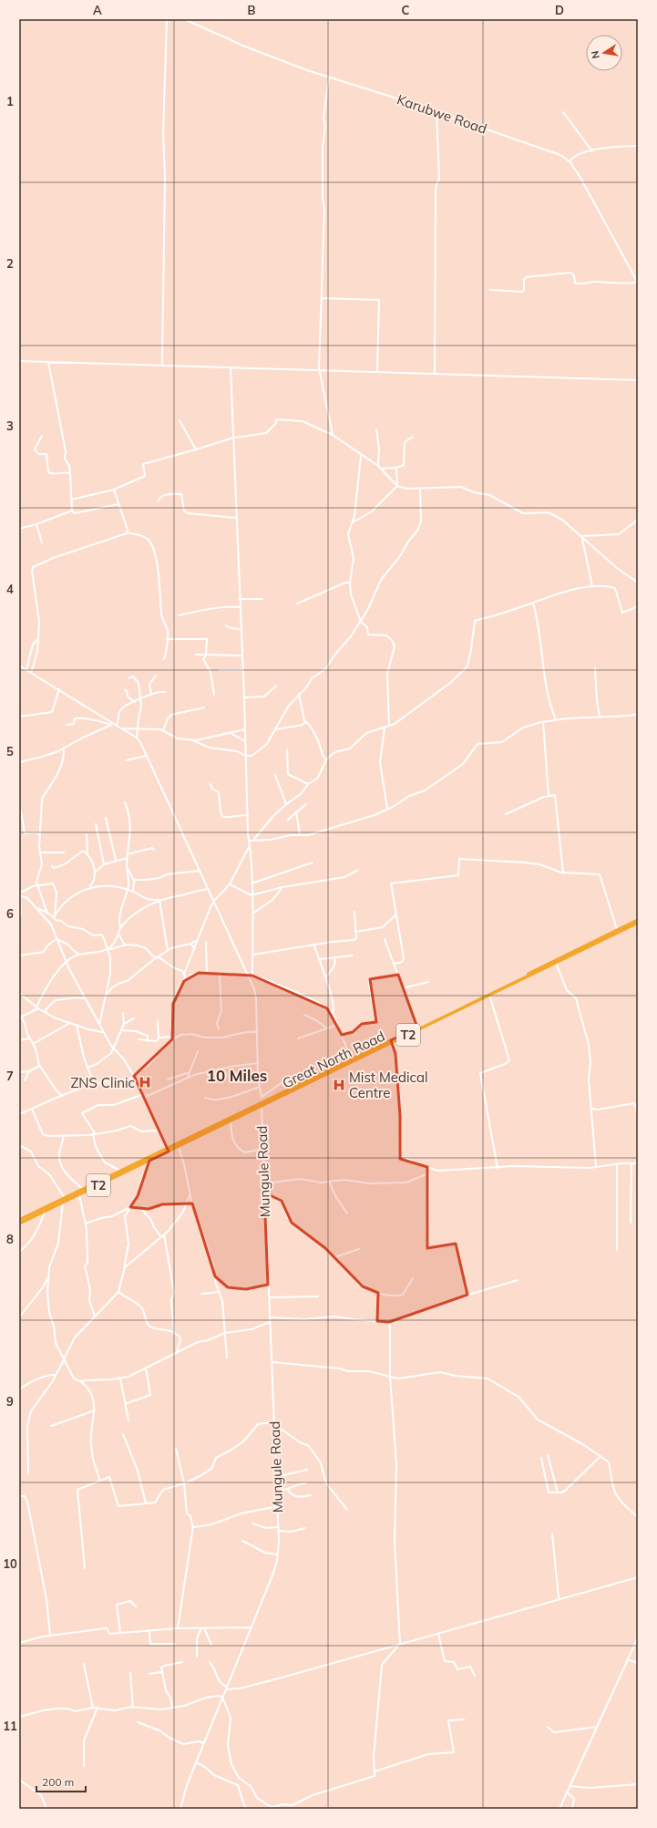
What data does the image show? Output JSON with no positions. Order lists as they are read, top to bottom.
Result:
{
  "streets": {
    "highway": ["T2", "Great North Road"],
    "street": ["Karubwe Road", "Mungule Road"]
  },
  "crossings": [
    ["Great North Road", "Mungule Road"]
  ],
  "districts": ["10 Miles"],
  "places": {
    "hospital": ["ZNS Clinic", "Mist Medical Centre"]
  },
  "scale_bar": "200 m",
  "north": "left",
  "grid": {
    "columns": [
      "A",
      "B",
      "C",
      "D"
    ],
    "rows": [
      "1",
      "2",
      "3",
      "4",
      "5",
      "6",
      "7",
      "8",
      "9",
      "10",
      "11"
    ]
  }
}
